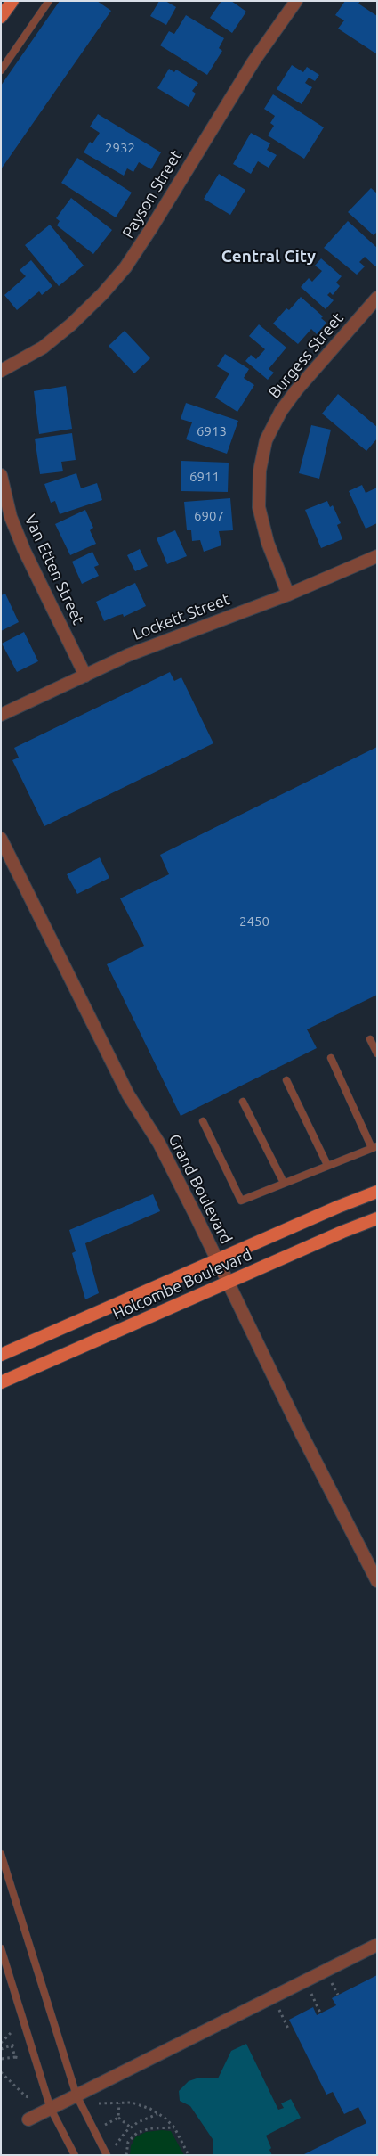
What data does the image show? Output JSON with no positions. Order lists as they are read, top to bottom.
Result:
{
  "streets": {
    "main road": ["Holcombe Boulevard"],
    "street": [
      "Payson Street",
      "Burgess Street",
      "Van Etten Street",
      "Lockett Street",
      "Grand Boulevard"
    ]
  },
  "crossings": [
    ["Burgess Street", "Lockett Street"],
    ["Van Etten Street", "Lockett Street"],
    ["Grand Boulevard", "Holcombe Boulevard"]
  ],
  "districts": ["Central City"],
  "house_numbers": [
    "2932",
    "6913",
    "6911",
    "6907",
    "2450"
  ]
}
